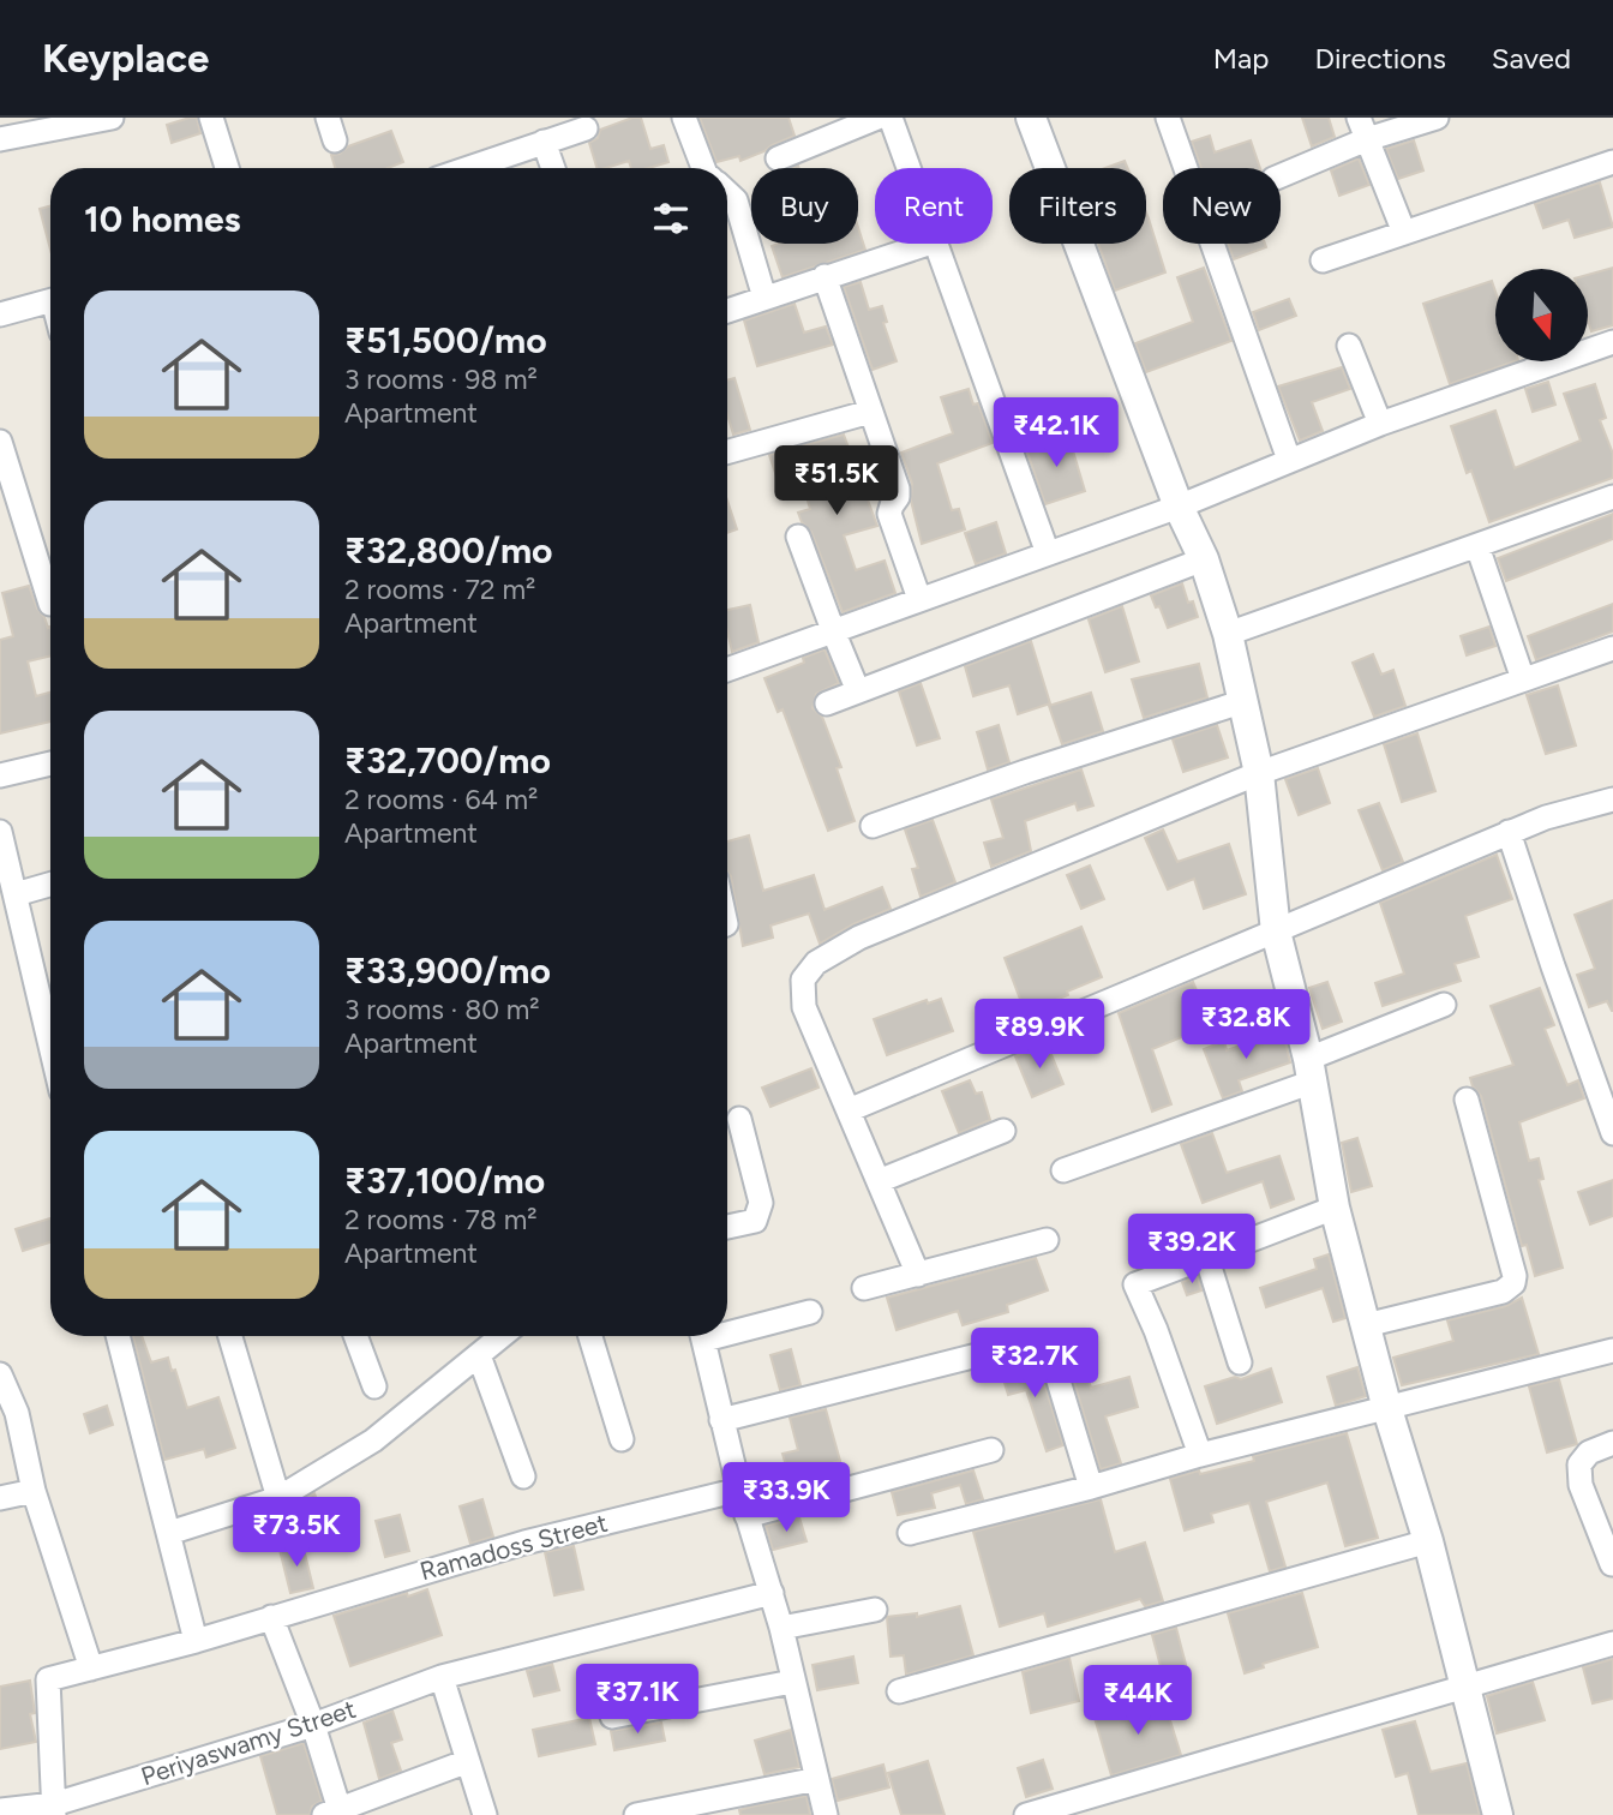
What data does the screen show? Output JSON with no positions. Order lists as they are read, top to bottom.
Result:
{
  "streets": {
    "street": ["Ramadoss Street", "Periyaswamy Street"]
  },
  "crossings": [
    ["Ramadoss Street", "Periyaswamy Street"]
  ],
  "north": "bottom",
  "page": {
    "header": "Keyplace",
    "nav": ["Map", "Directions", "Saved"],
    "chip": [
      "Buy",
      "Rent",
      "Filters",
      "New"
    ],
    "heading": "10 homes",
    "list": [
      {
        "name": "₹51,500/mo",
        "note": "3 rooms · 98 m² · Apartment"
      },
      {
        "name": "₹32,800/mo",
        "note": "2 rooms · 72 m² · Apartment"
      },
      {
        "name": "₹32,700/mo",
        "note": "2 rooms · 64 m² · Apartment"
      },
      {
        "name": "₹33,900/mo",
        "note": "3 rooms · 80 m² · Apartment"
      },
      {
        "name": "₹37,100/mo",
        "note": "2 rooms · 78 m² · Apartment"
      }
    ],
    "price": [
      "₹42.1K",
      "₹51.5K",
      "₹32.8K",
      "₹89.9K",
      "₹39.2K",
      "₹32.7K",
      "₹33.9K",
      "₹73.5K",
      "₹37.1K",
      "₹44K"
    ]
  }
}
